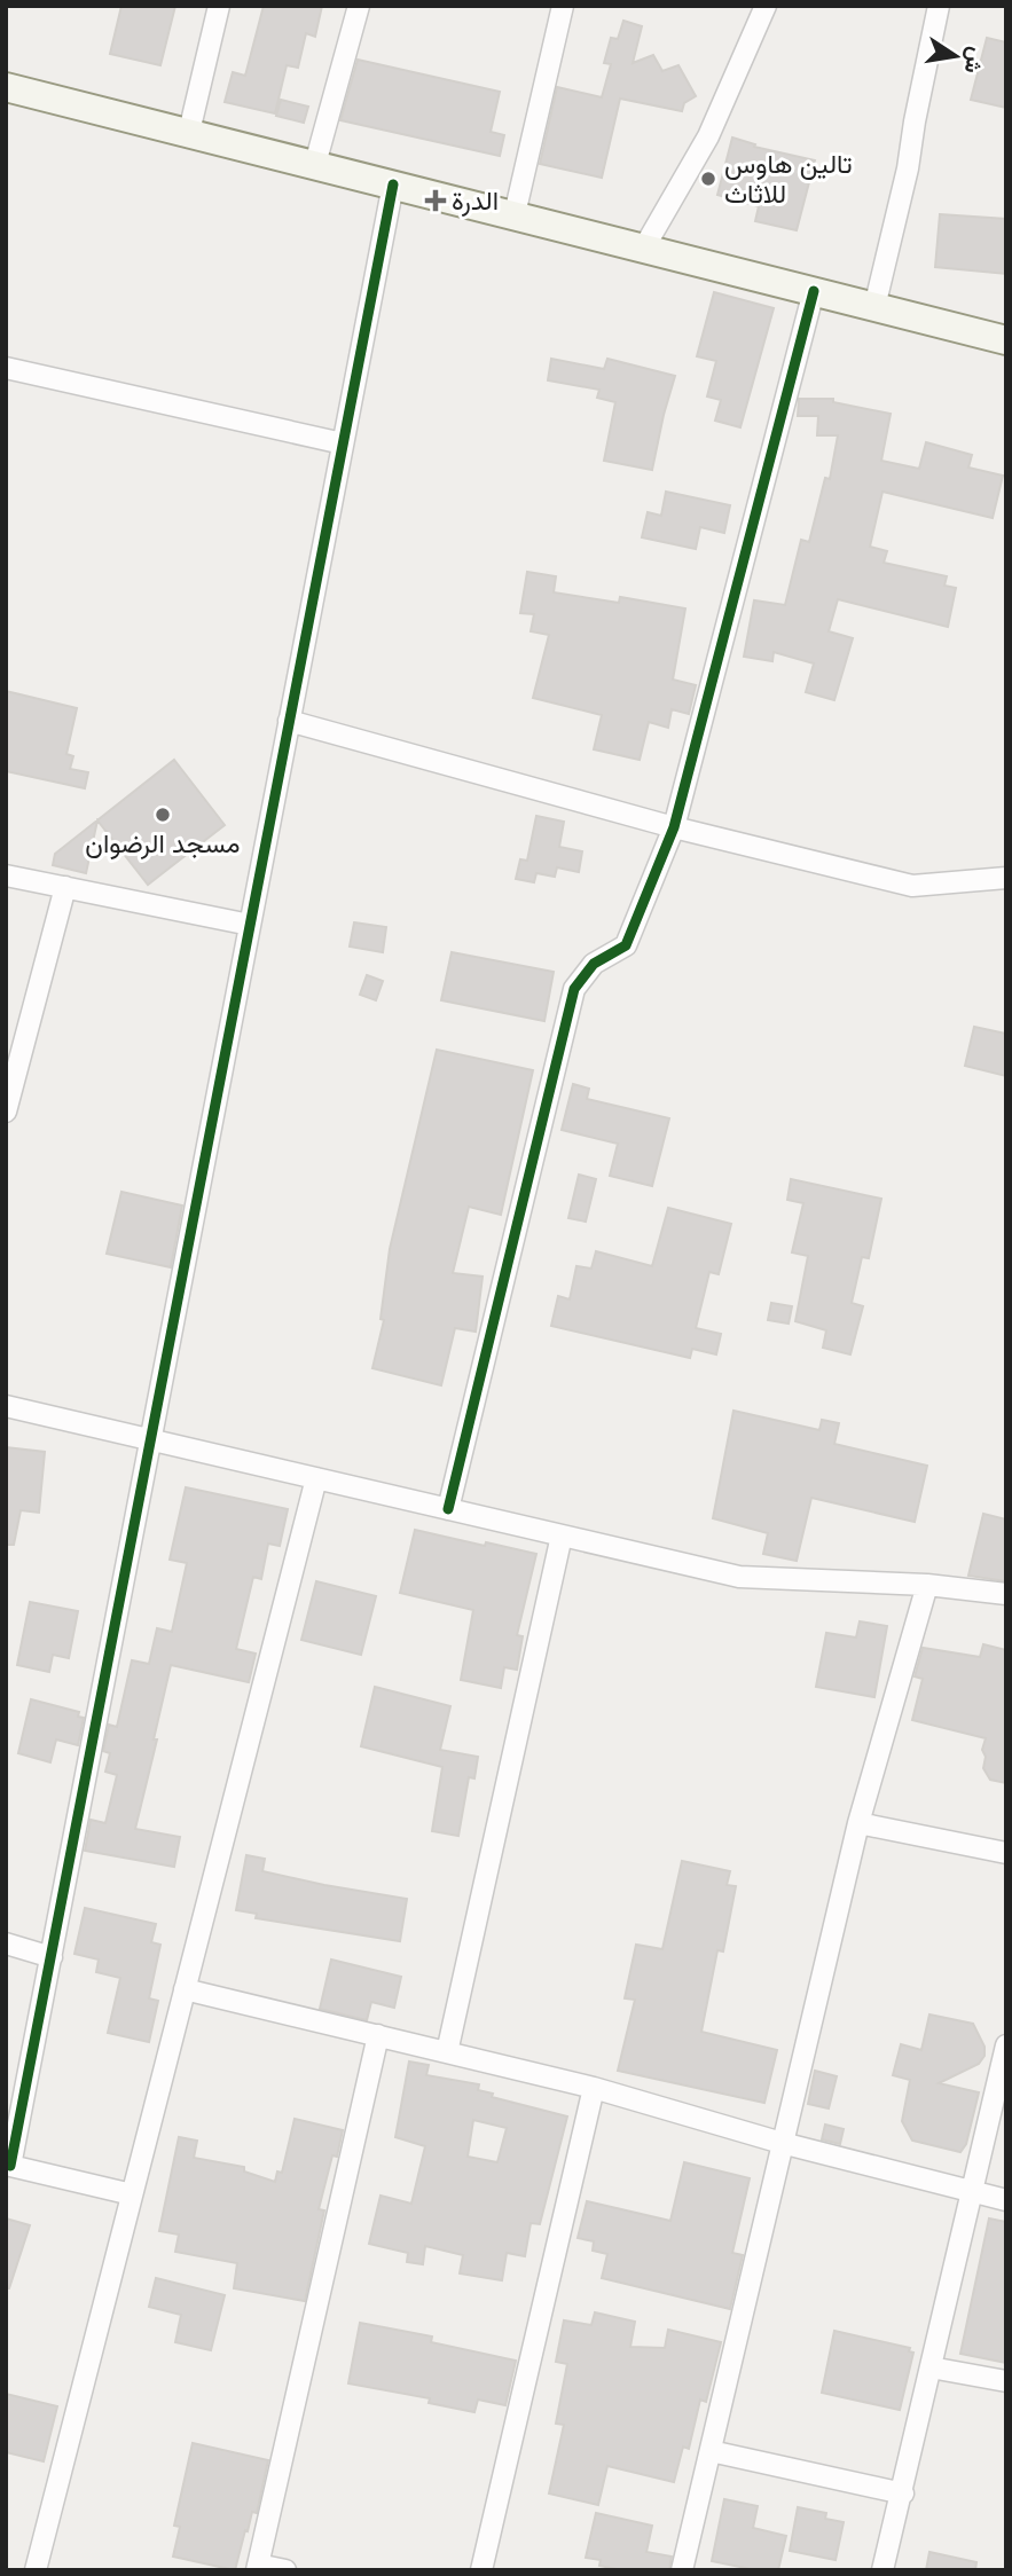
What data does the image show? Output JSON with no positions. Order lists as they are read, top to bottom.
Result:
{
  "places": {
    "other": ["تالين هاوس للاثاث", "مسجد الرضوان"],
    "health": ["الدرة"]
  },
  "north": "right"
}
